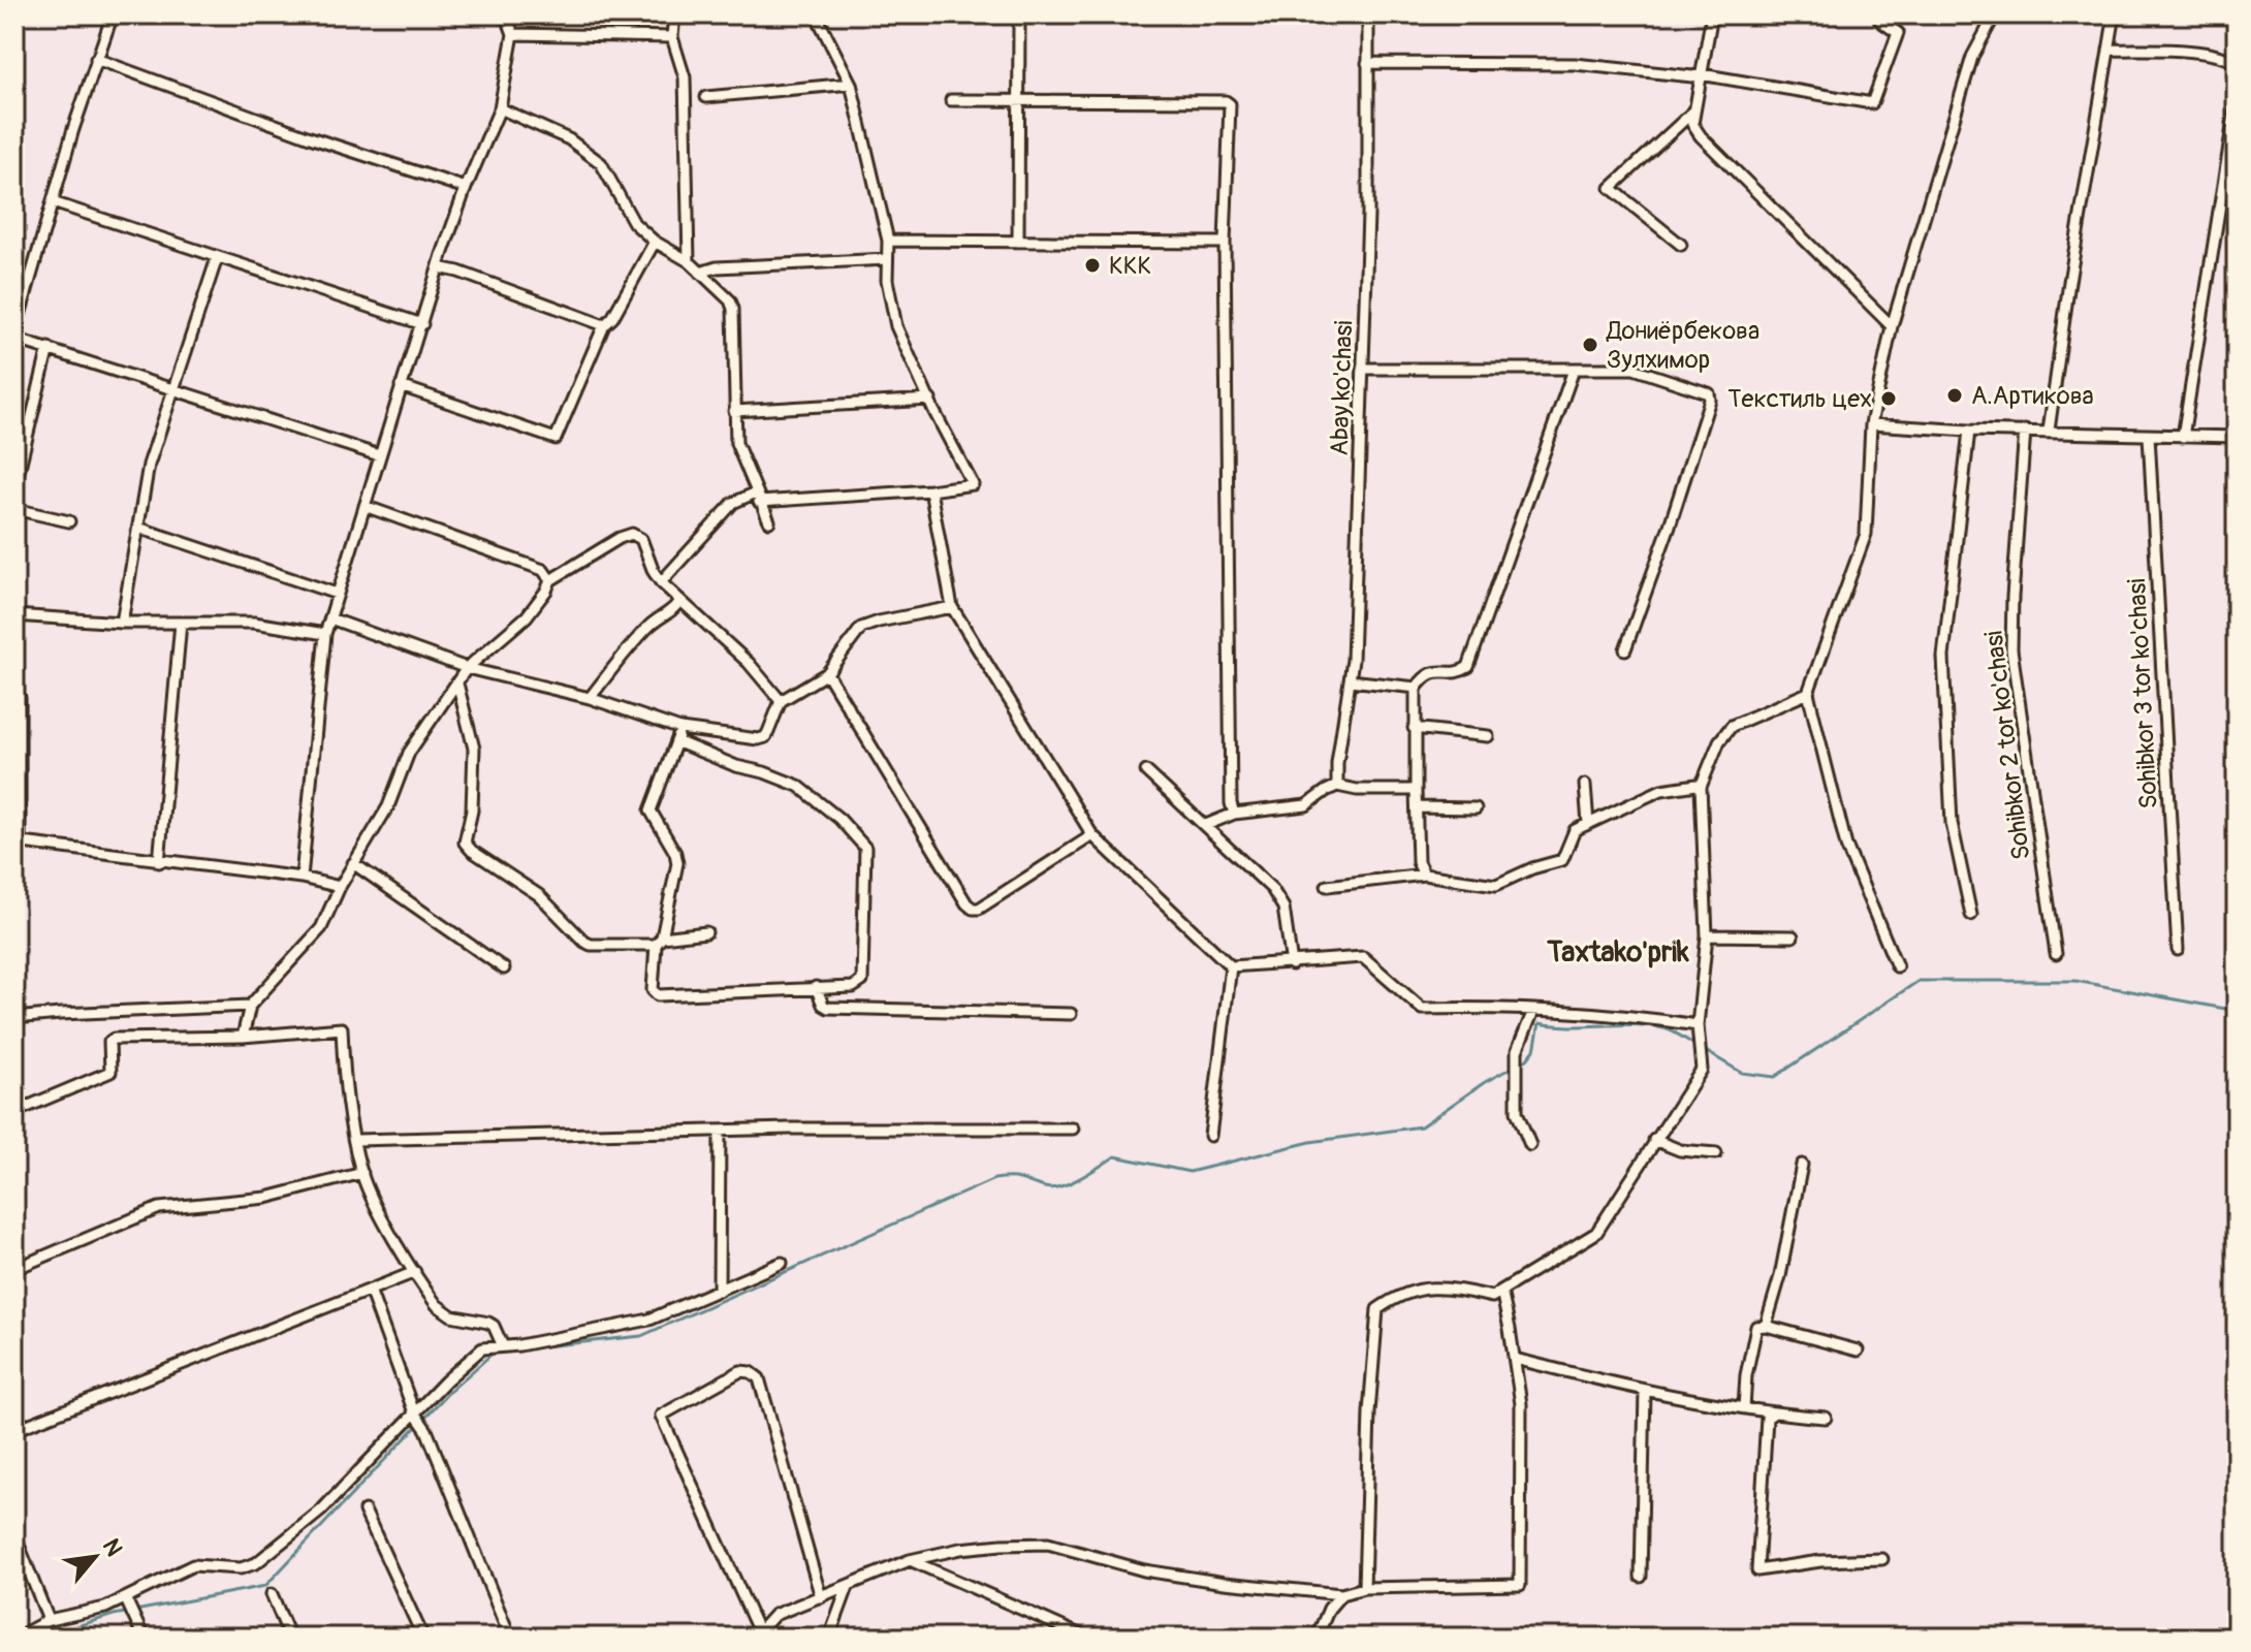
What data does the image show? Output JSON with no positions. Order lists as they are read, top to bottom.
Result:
{
  "streets": {
    "street": ["Abay ko'chasi", "Sohibkor 3 tor ko'chasi", "Sohibkor 2 tor ko'chasi"]
  },
  "districts": ["Taxtako'prik"],
  "places": [
    "ККК",
    "Дониёрбекова Зулхимор",
    "А.Артикова",
    "Текстиль цех"
  ],
  "north": "top right"
}
